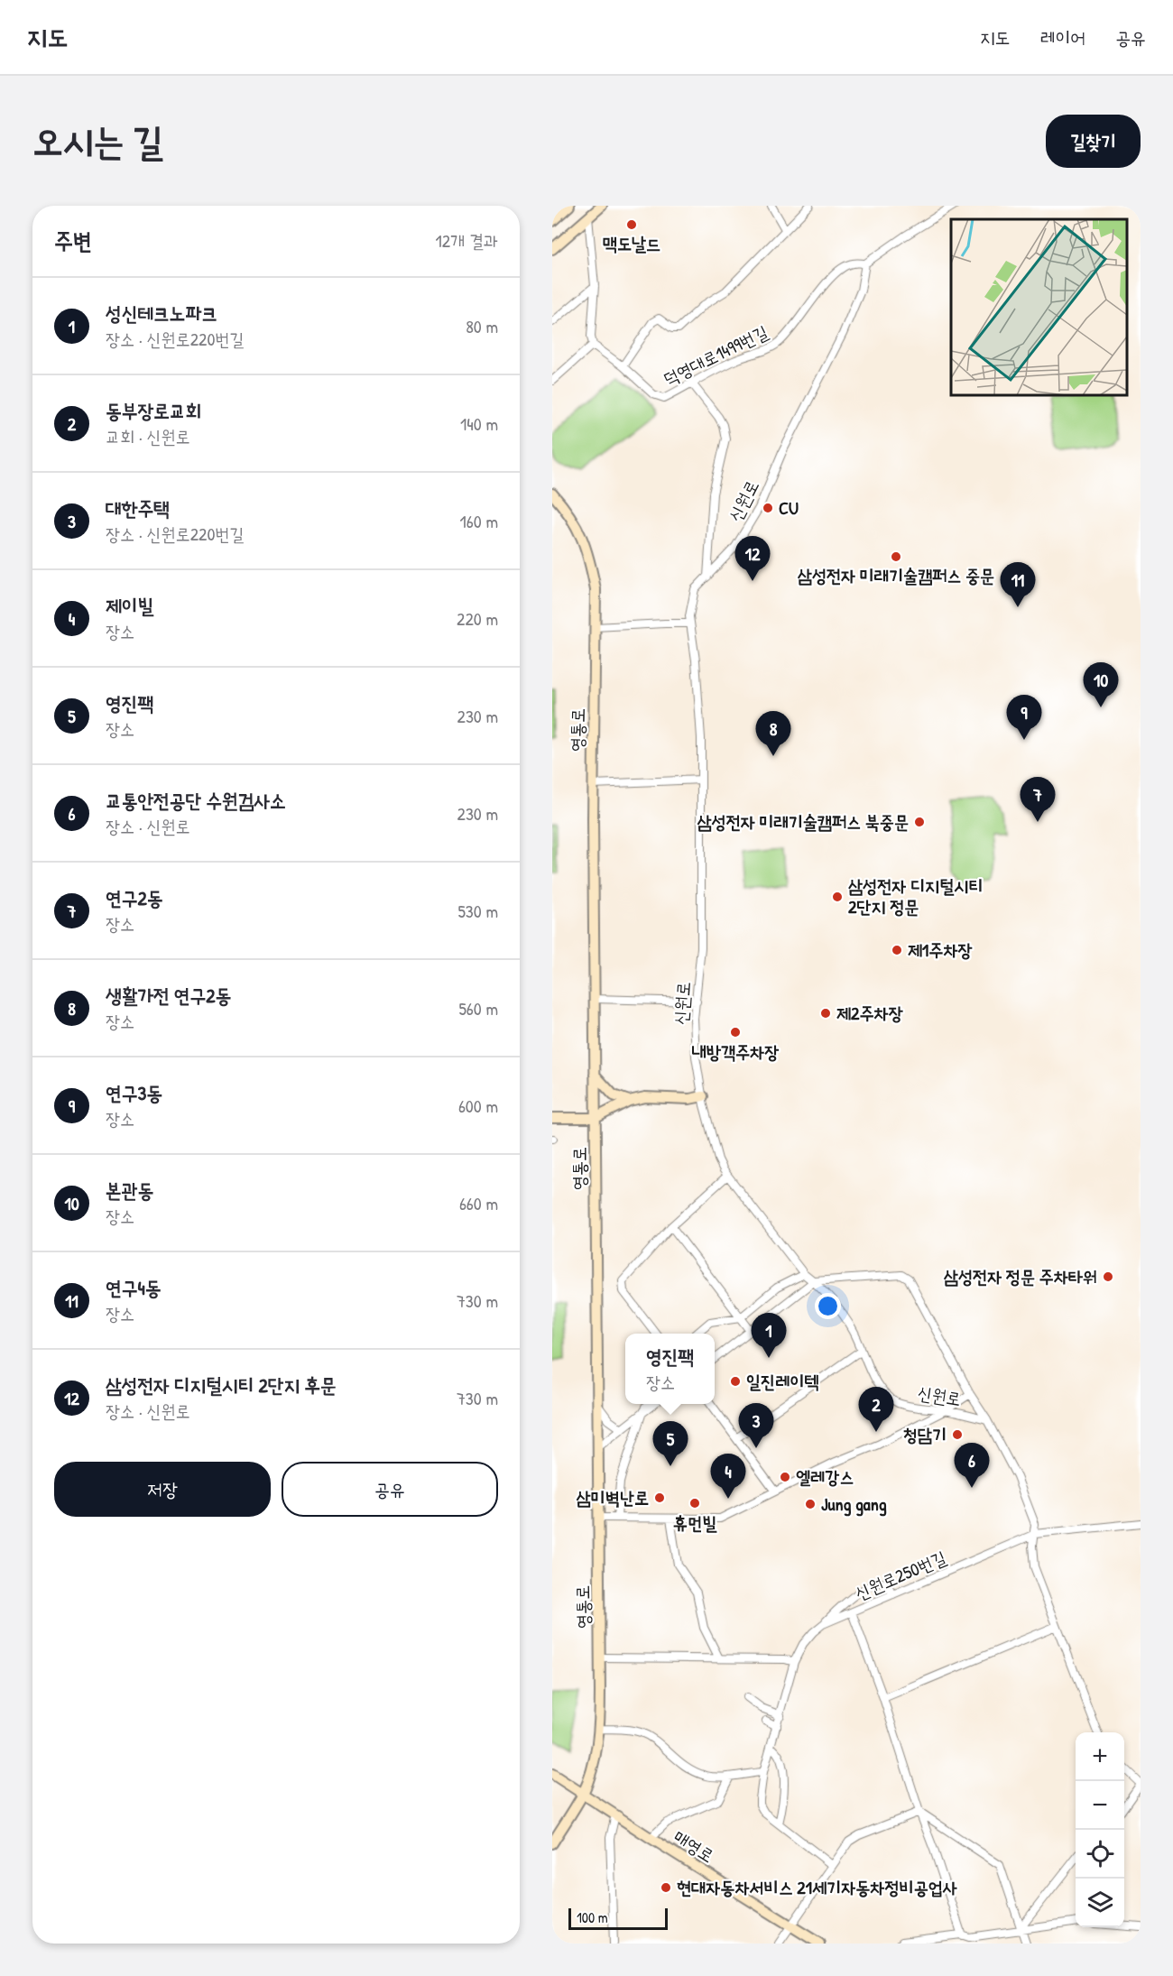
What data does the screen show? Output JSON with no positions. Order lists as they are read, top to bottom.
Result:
{
  "streets": {
    "street": [
      "덕영대로1499번길",
      "신원로",
      "영통로",
      "신원로250번길",
      "매영로"
    ]
  },
  "crossings": [
    ["덕영대로1499번길", "신원로"],
    ["영통로", "매영로"]
  ],
  "places": [
    "맥도날드",
    "CU",
    "삼성전자 미래기술캠퍼스 중문",
    "삼성전자 미래기술캠퍼스 북중문",
    "삼성전자 디지털시티 2단지 정문",
    "제1주차장",
    "제2주차장",
    "내방객주차장",
    "삼성전자 정문 주차타워",
    "일진레이텍",
    "청담기",
    "엘레강스",
    "삼미벽난로",
    "휴먼빌",
    "Jung gang",
    "현대자동차서비스 21세기자동차정비공업사"
  ],
  "scale_bar": "100 m",
  "page": {
    "header": "지도",
    "nav": ["지도", "레이어", "공유"],
    "title": "오시는 길",
    "buttons": [
      "길찾기",
      ["저장", "공유"]
    ],
    "heading": ["주변", "12개 결과"],
    "list": [
      {
        "mark": "1",
        "name": "성신테크노파크",
        "note": "장소 · 신원로220번길",
        "value": "80 m"
      },
      {
        "mark": "2",
        "name": "동부장로교회",
        "note": "교회 · 신원로",
        "value": "140 m"
      },
      {
        "mark": "3",
        "name": "대한주택",
        "note": "장소 · 신원로220번길",
        "value": "160 m"
      },
      {
        "mark": "4",
        "name": "제이빌",
        "note": "장소",
        "value": "220 m"
      },
      {
        "mark": "5",
        "name": "영진팩",
        "note": "장소",
        "value": "230 m"
      },
      {
        "mark": "6",
        "name": "교통안전공단 수원검사소",
        "note": "장소 · 신원로",
        "value": "230 m"
      },
      {
        "mark": "7",
        "name": "연구2동",
        "note": "장소",
        "value": "530 m"
      },
      {
        "mark": "8",
        "name": "생활가전 연구2동",
        "note": "장소",
        "value": "560 m"
      },
      {
        "mark": "9",
        "name": "연구3동",
        "note": "장소",
        "value": "600 m"
      },
      {
        "mark": "10",
        "name": "본관동",
        "note": "장소",
        "value": "660 m"
      },
      {
        "mark": "11",
        "name": "연구4동",
        "note": "장소",
        "value": "730 m"
      },
      {
        "mark": "12",
        "name": "삼성전자 디지털시티 2단지 후문",
        "note": "장소 · 신원로",
        "value": "730 m"
      }
    ],
    "pins": [
      "12",
      "11",
      "10",
      "9",
      "8",
      "7",
      "1",
      "2",
      "3",
      "5",
      "6",
      "4"
    ],
    "popup": ["영진팩", "장소"],
    "map_buttons": ["+", "−"],
    "scale": "100 m"
  }
}
